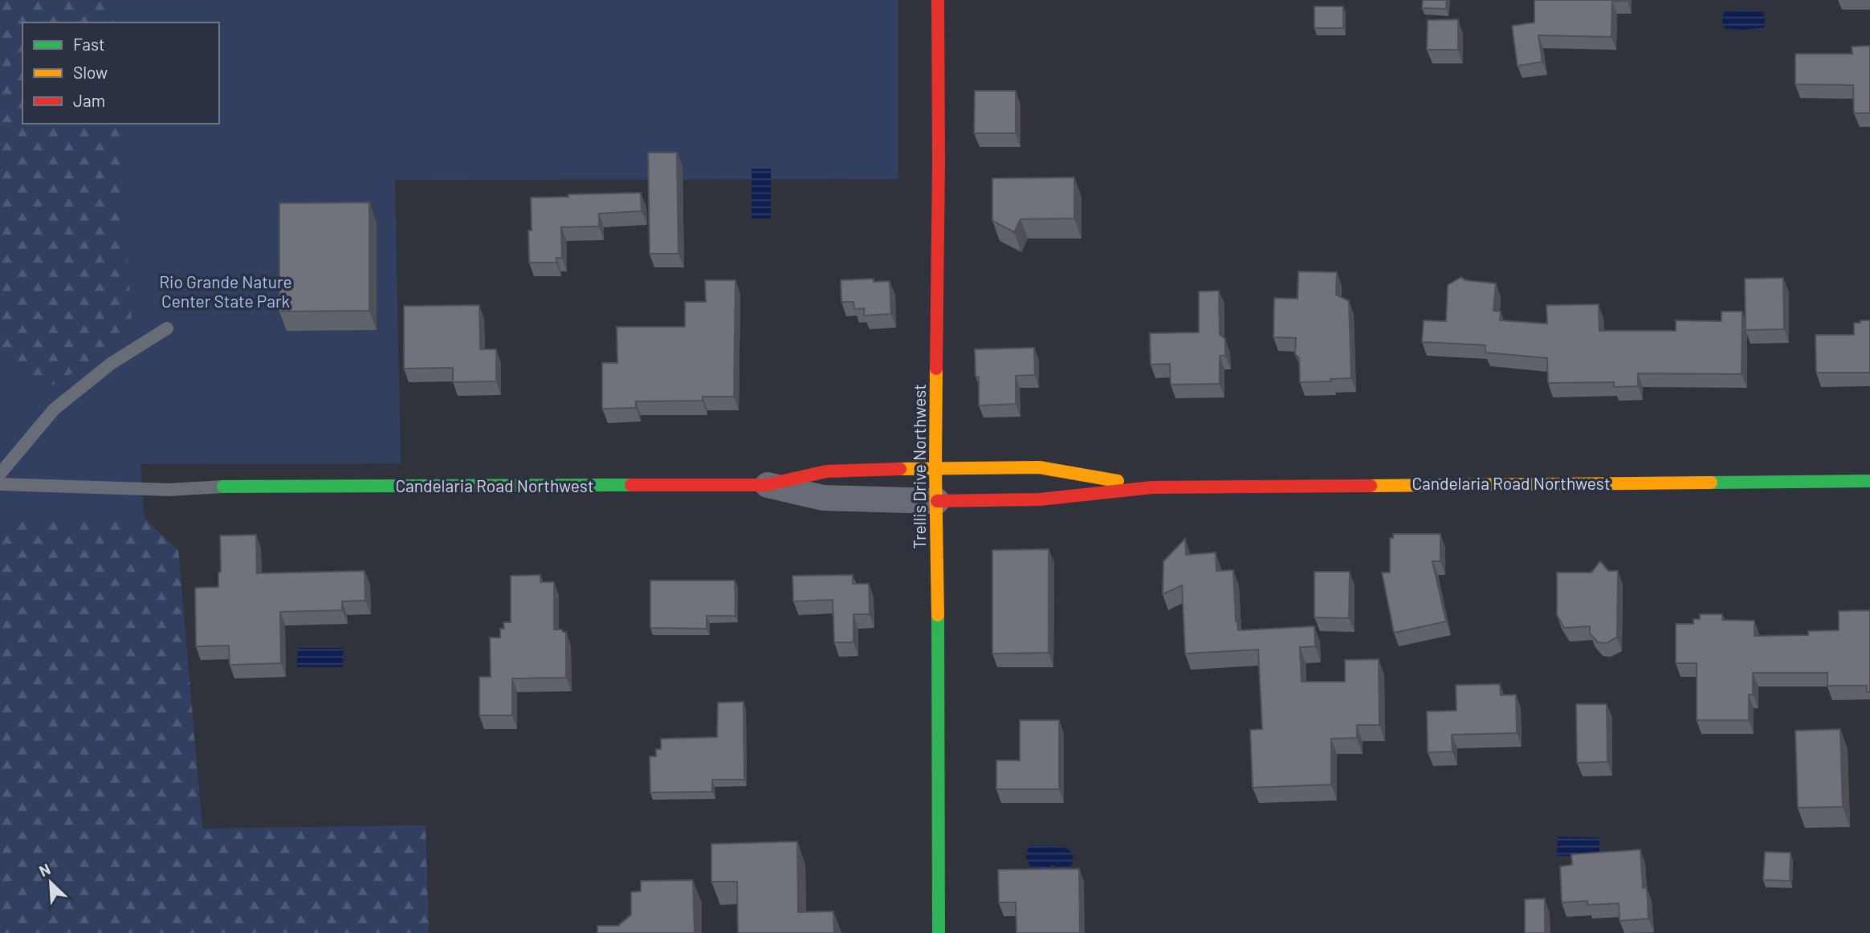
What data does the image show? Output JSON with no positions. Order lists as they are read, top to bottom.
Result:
{
  "streets": {
    "street": ["Trellis Drive Northwest", "Candelaria Road Northwest"]
  },
  "crossings": [
    ["Trellis Drive Northwest", "Candelaria Road Northwest"]
  ],
  "parks": ["Rio Grande Nature Center State Park"],
  "legend": ["Fast", "Slow", "Jam"],
  "north": "top left"
}
